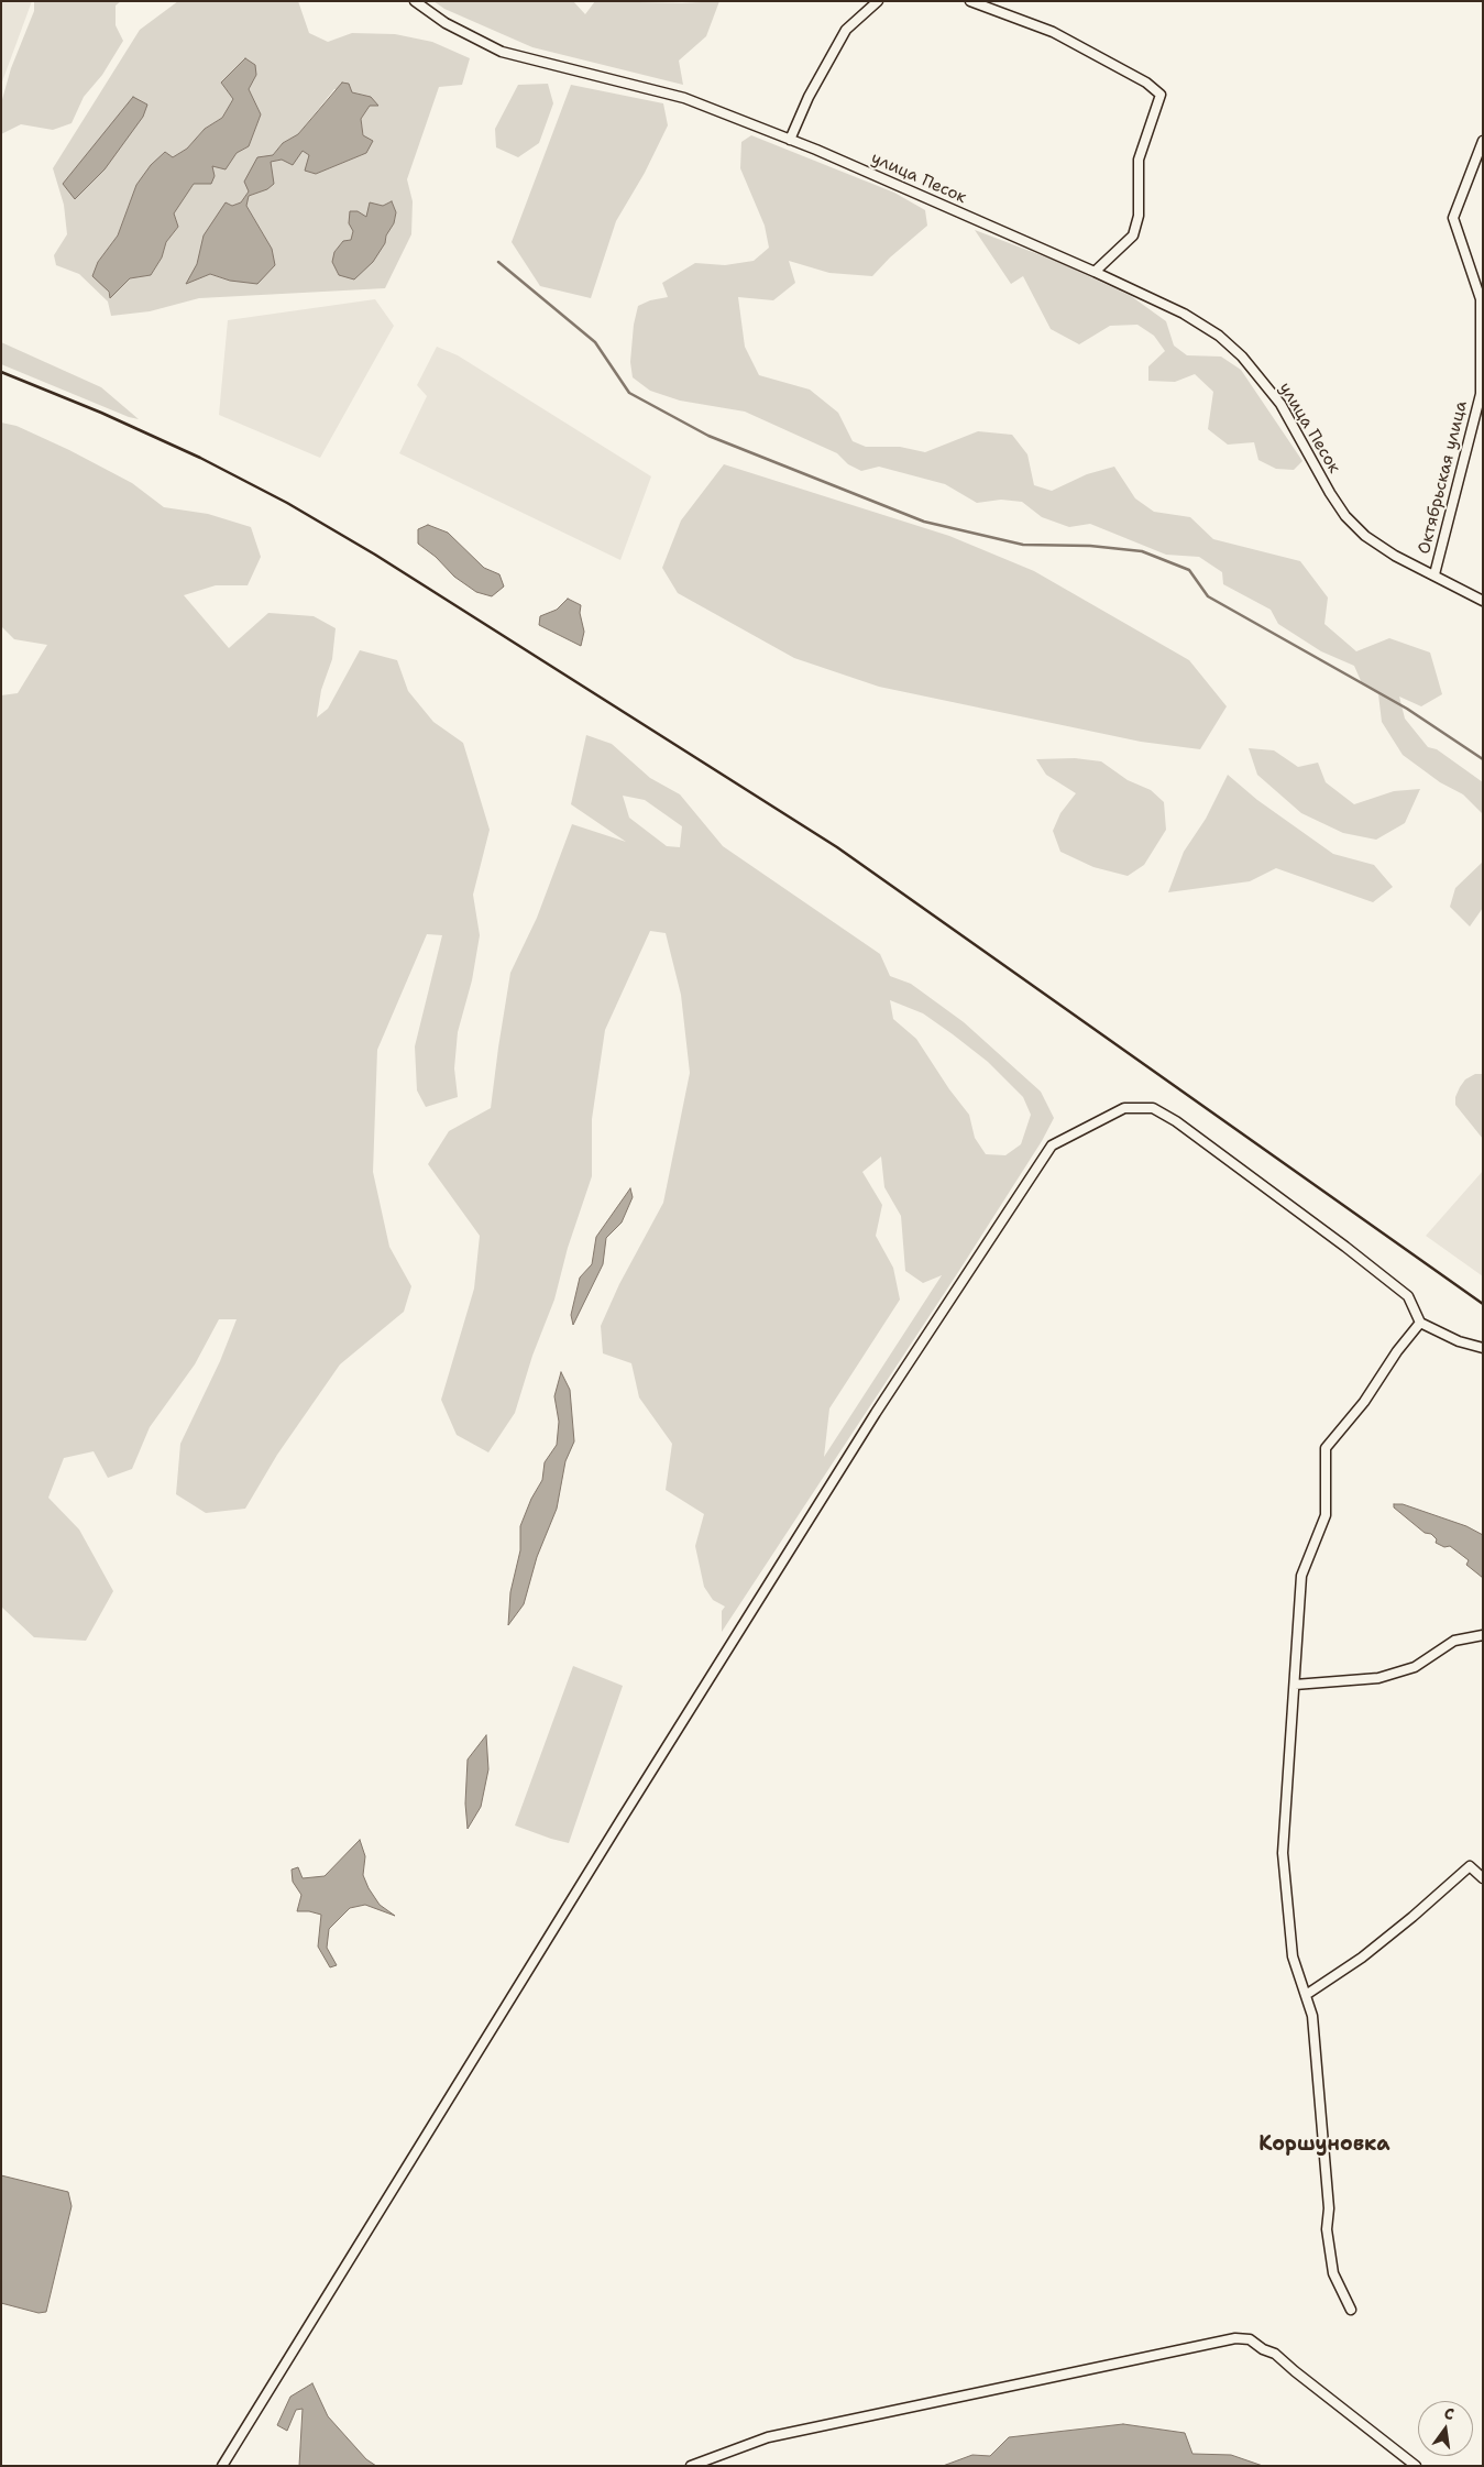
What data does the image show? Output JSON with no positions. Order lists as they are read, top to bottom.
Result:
{
  "streets": {
    "street": ["улица Песок", "Октябрьская улица"]
  },
  "crossings": [
    ["улица Песок", "Октябрьская улица"]
  ],
  "districts": ["Коршуновка"],
  "north": "top"
}
